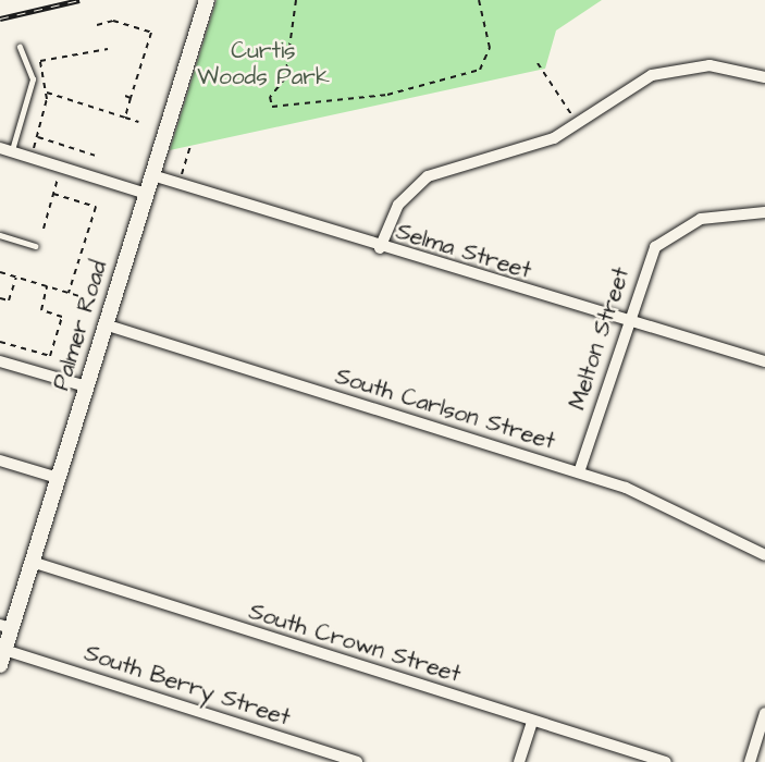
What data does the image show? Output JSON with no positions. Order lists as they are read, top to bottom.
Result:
{
  "streets": {
    "street": [
      "Selma Street",
      "Palmer Road",
      "Melton Street",
      "South Carlson Street",
      "South Crown Street",
      "South Berry Street"
    ]
  },
  "crossings": [
    ["Selma Street", "Palmer Road"],
    ["Selma Street", "Melton Street"],
    ["Palmer Road", "South Carlson Street"],
    ["Palmer Road", "South Crown Street"],
    ["Palmer Road", "South Berry Street"],
    ["Melton Street", "South Carlson Street"]
  ],
  "parks": ["Curtis Woods Park"]
}
